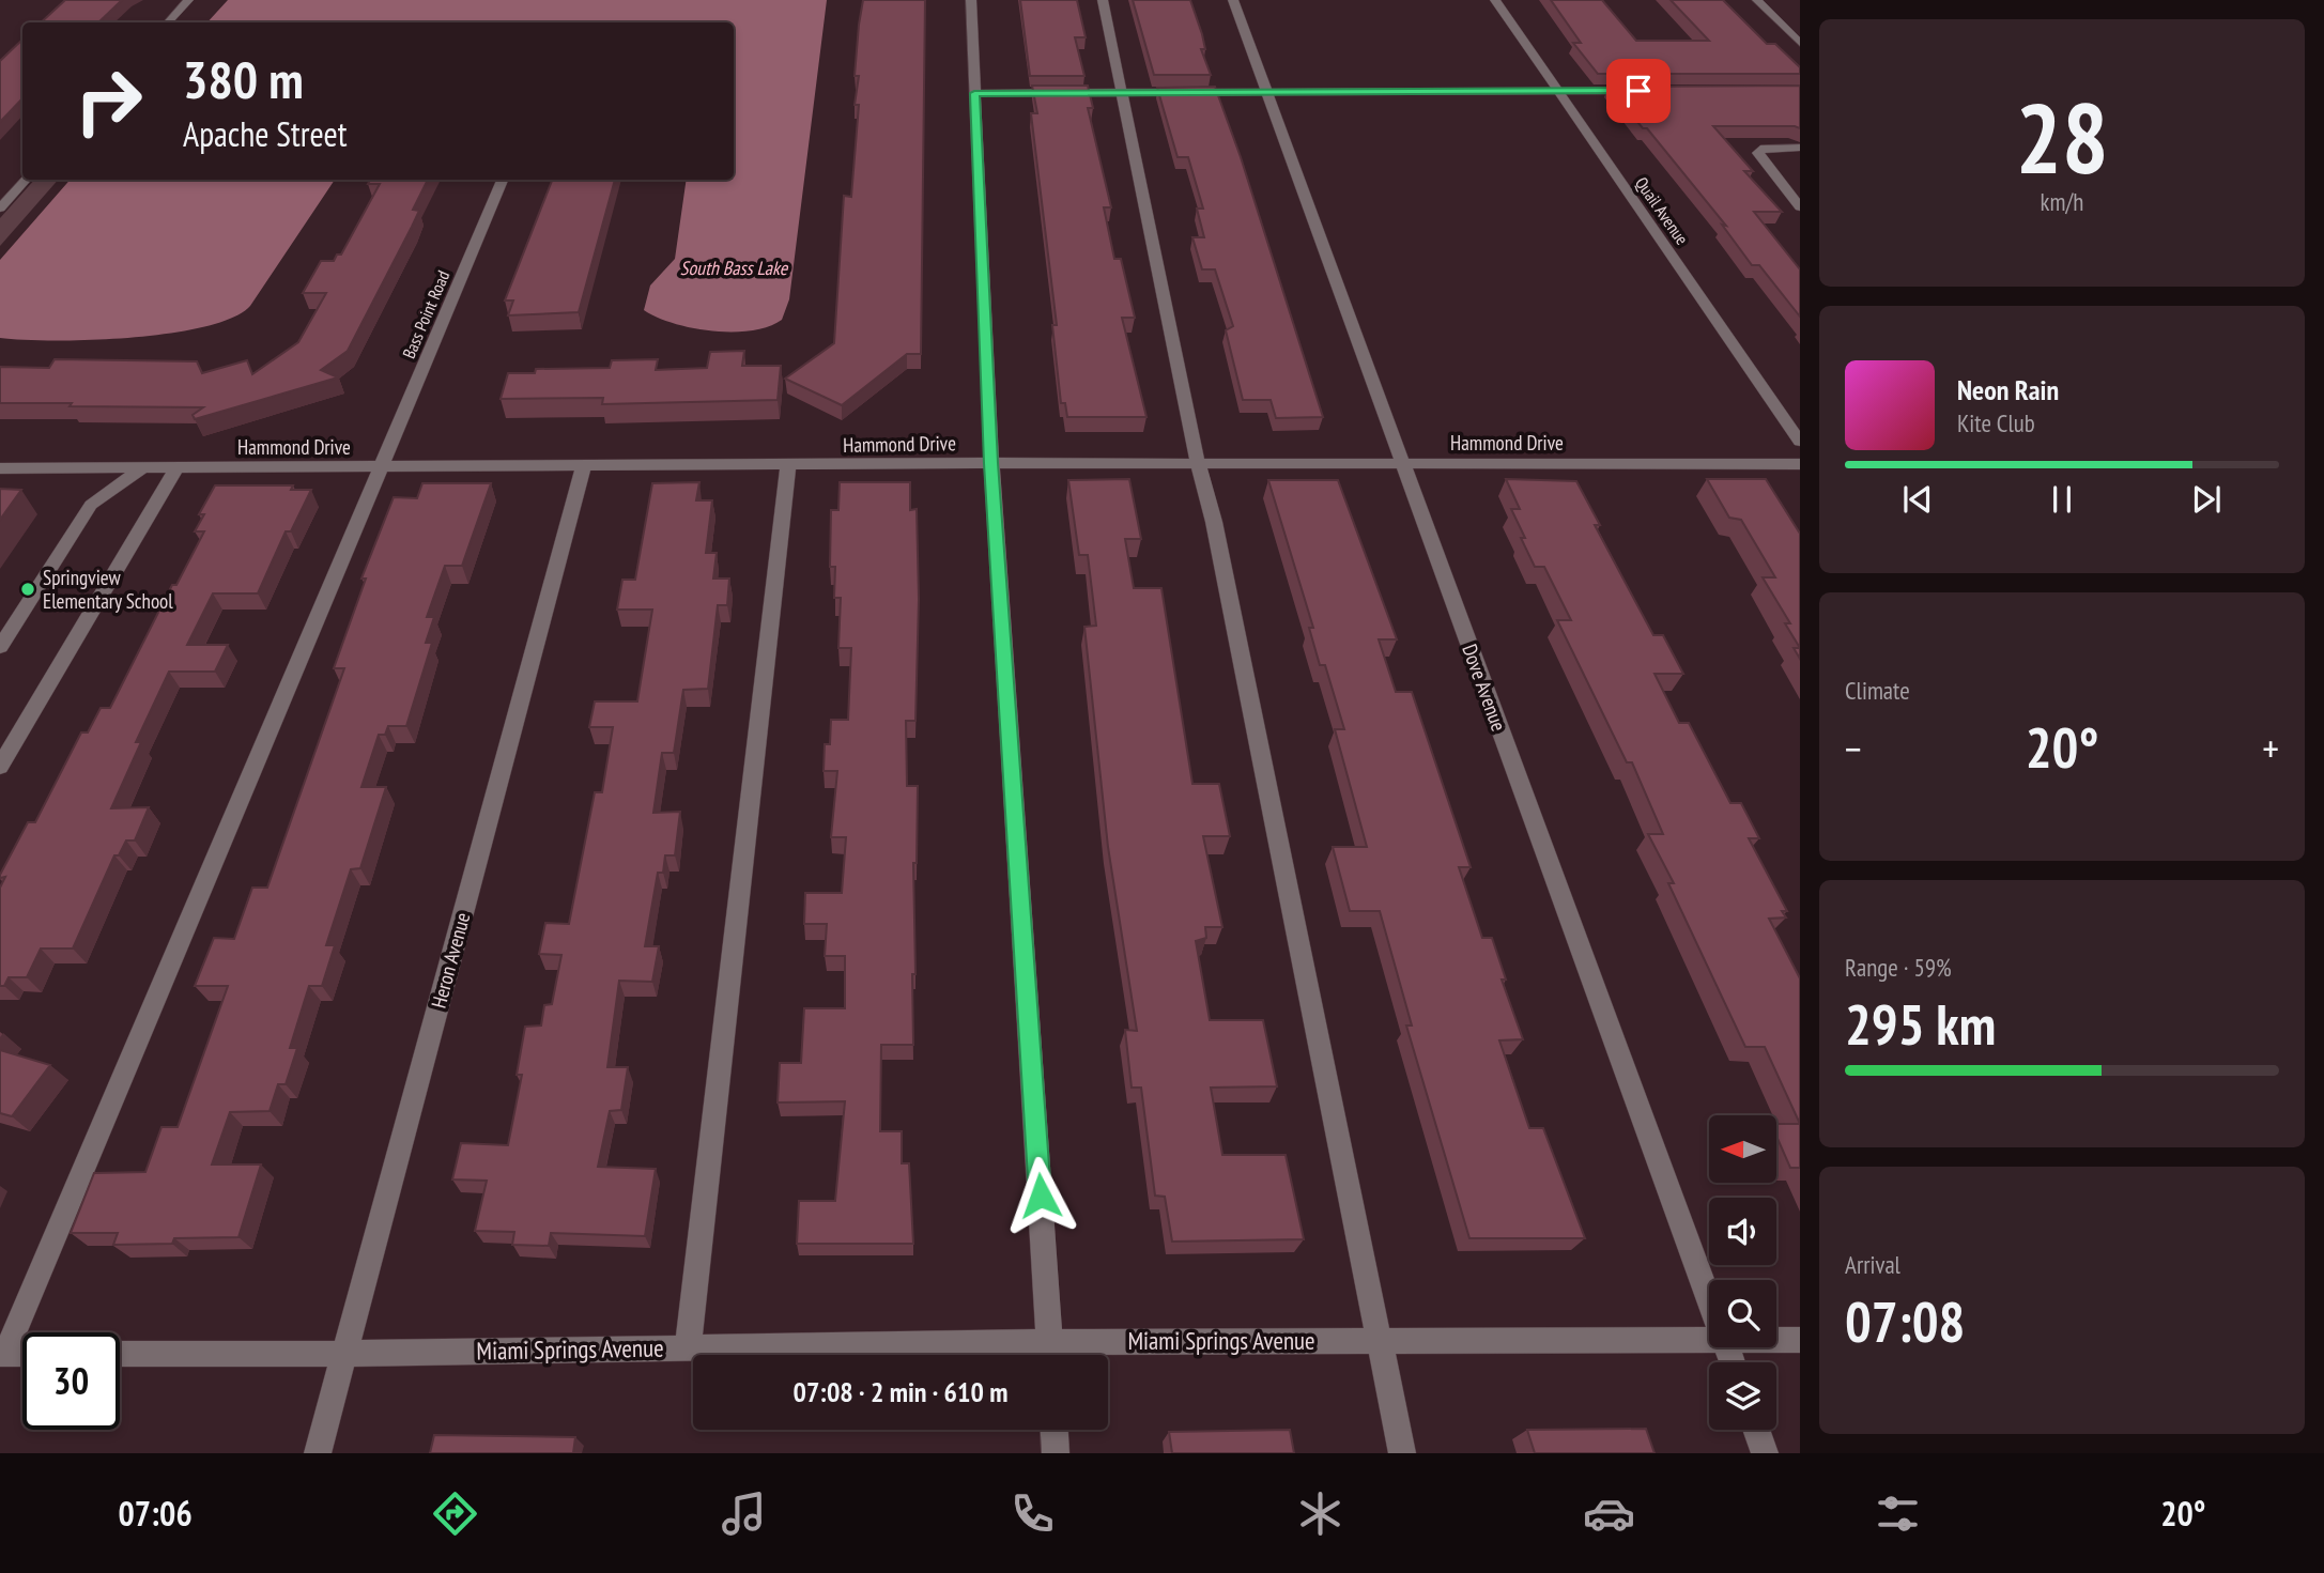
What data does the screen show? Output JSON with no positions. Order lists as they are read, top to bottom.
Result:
{
  "streets": {
    "street": [
      "Quail Avenue",
      "Bass Point Road",
      "Hammond Drive",
      "Dove Avenue",
      "Heron Avenue",
      "Miami Springs Avenue"
    ]
  },
  "crossings": [
    ["Bass Point Road", "Hammond Drive"],
    ["Hammond Drive", "Dove Avenue"],
    ["Hammond Drive", "Heron Avenue"],
    ["Heron Avenue", "Miami Springs Avenue"]
  ],
  "water": ["South Bass Lake"],
  "places": ["Springview Elementary School"],
  "north": "left",
  "page": {
    "tile": [
      ["28", "km/h"],
      "Climate",
      ["Range · 59%", "295 km"],
      ["Arrival", "07:08"]
    ],
    "turn": ["380 m", "Apache Street"],
    "song": ["Neon Rain", "Kite Club"],
    "heat": ["−", "20°", "+"],
    "limit": "30",
    "trip": "07:08 · 2 min · 610 m",
    "tabs": ["07:06", "20°"]
  }
}
